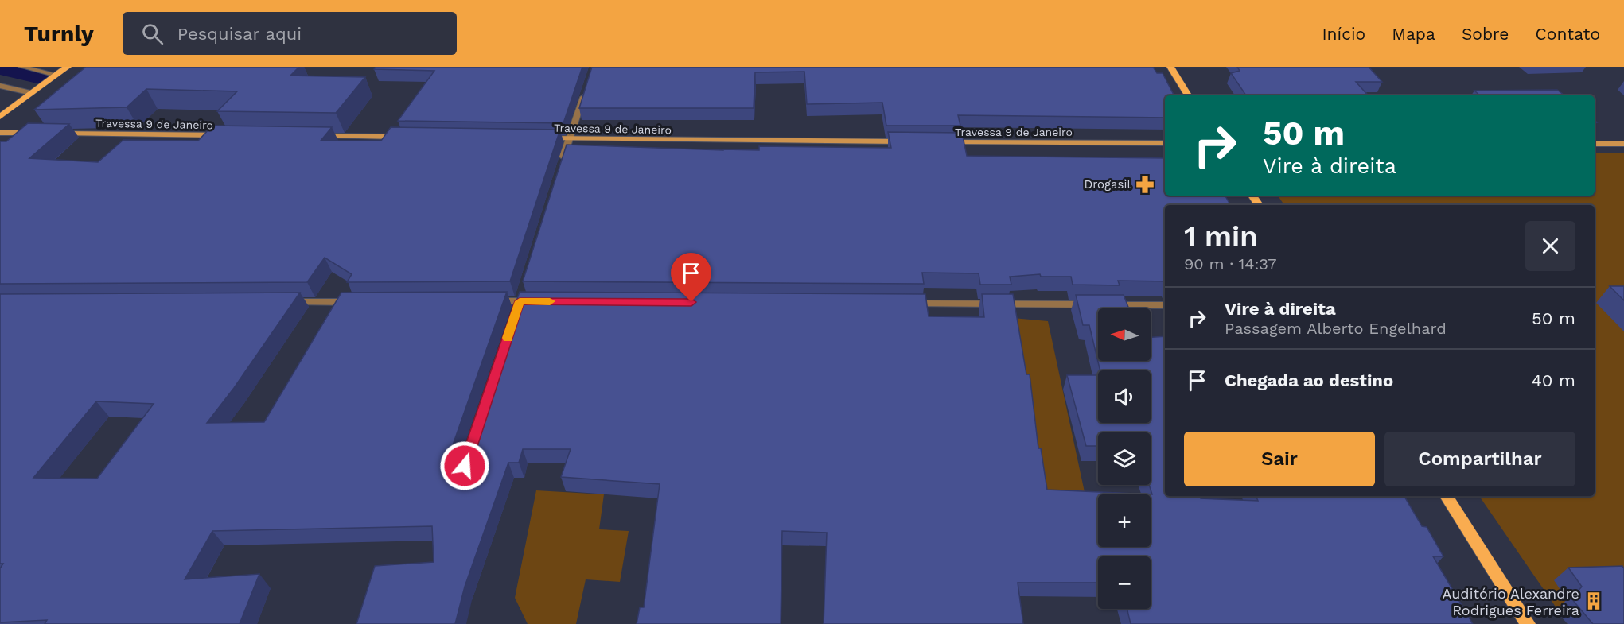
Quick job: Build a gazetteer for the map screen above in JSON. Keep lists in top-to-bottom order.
{
  "streets": {
    "main road": ["Travessa 9 de Janeiro"]
  },
  "places": {
    "pharmacy": ["Drogasil"],
    "building": ["Auditório Alexandre Rodrigues Ferreira"]
  },
  "north": "left",
  "page": {
    "header": "Turnly",
    "search": "Pesquisar aqui",
    "nav": [
      "Início",
      "Mapa",
      "Sobre",
      "Contato"
    ],
    "turn": ["50 m", "Vire à direita"],
    "heading": ["1 min", "90 m · 14:37"],
    "list": [
      {
        "name": "Vire à direita",
        "note": "Passagem Alberto Engelhard",
        "value": "50 m"
      },
      {
        "name": "Chegada ao destino",
        "value": "40 m"
      }
    ],
    "map_buttons": ["+", "−"],
    "buttons": ["Sair", "Compartilhar"]
  }
}
